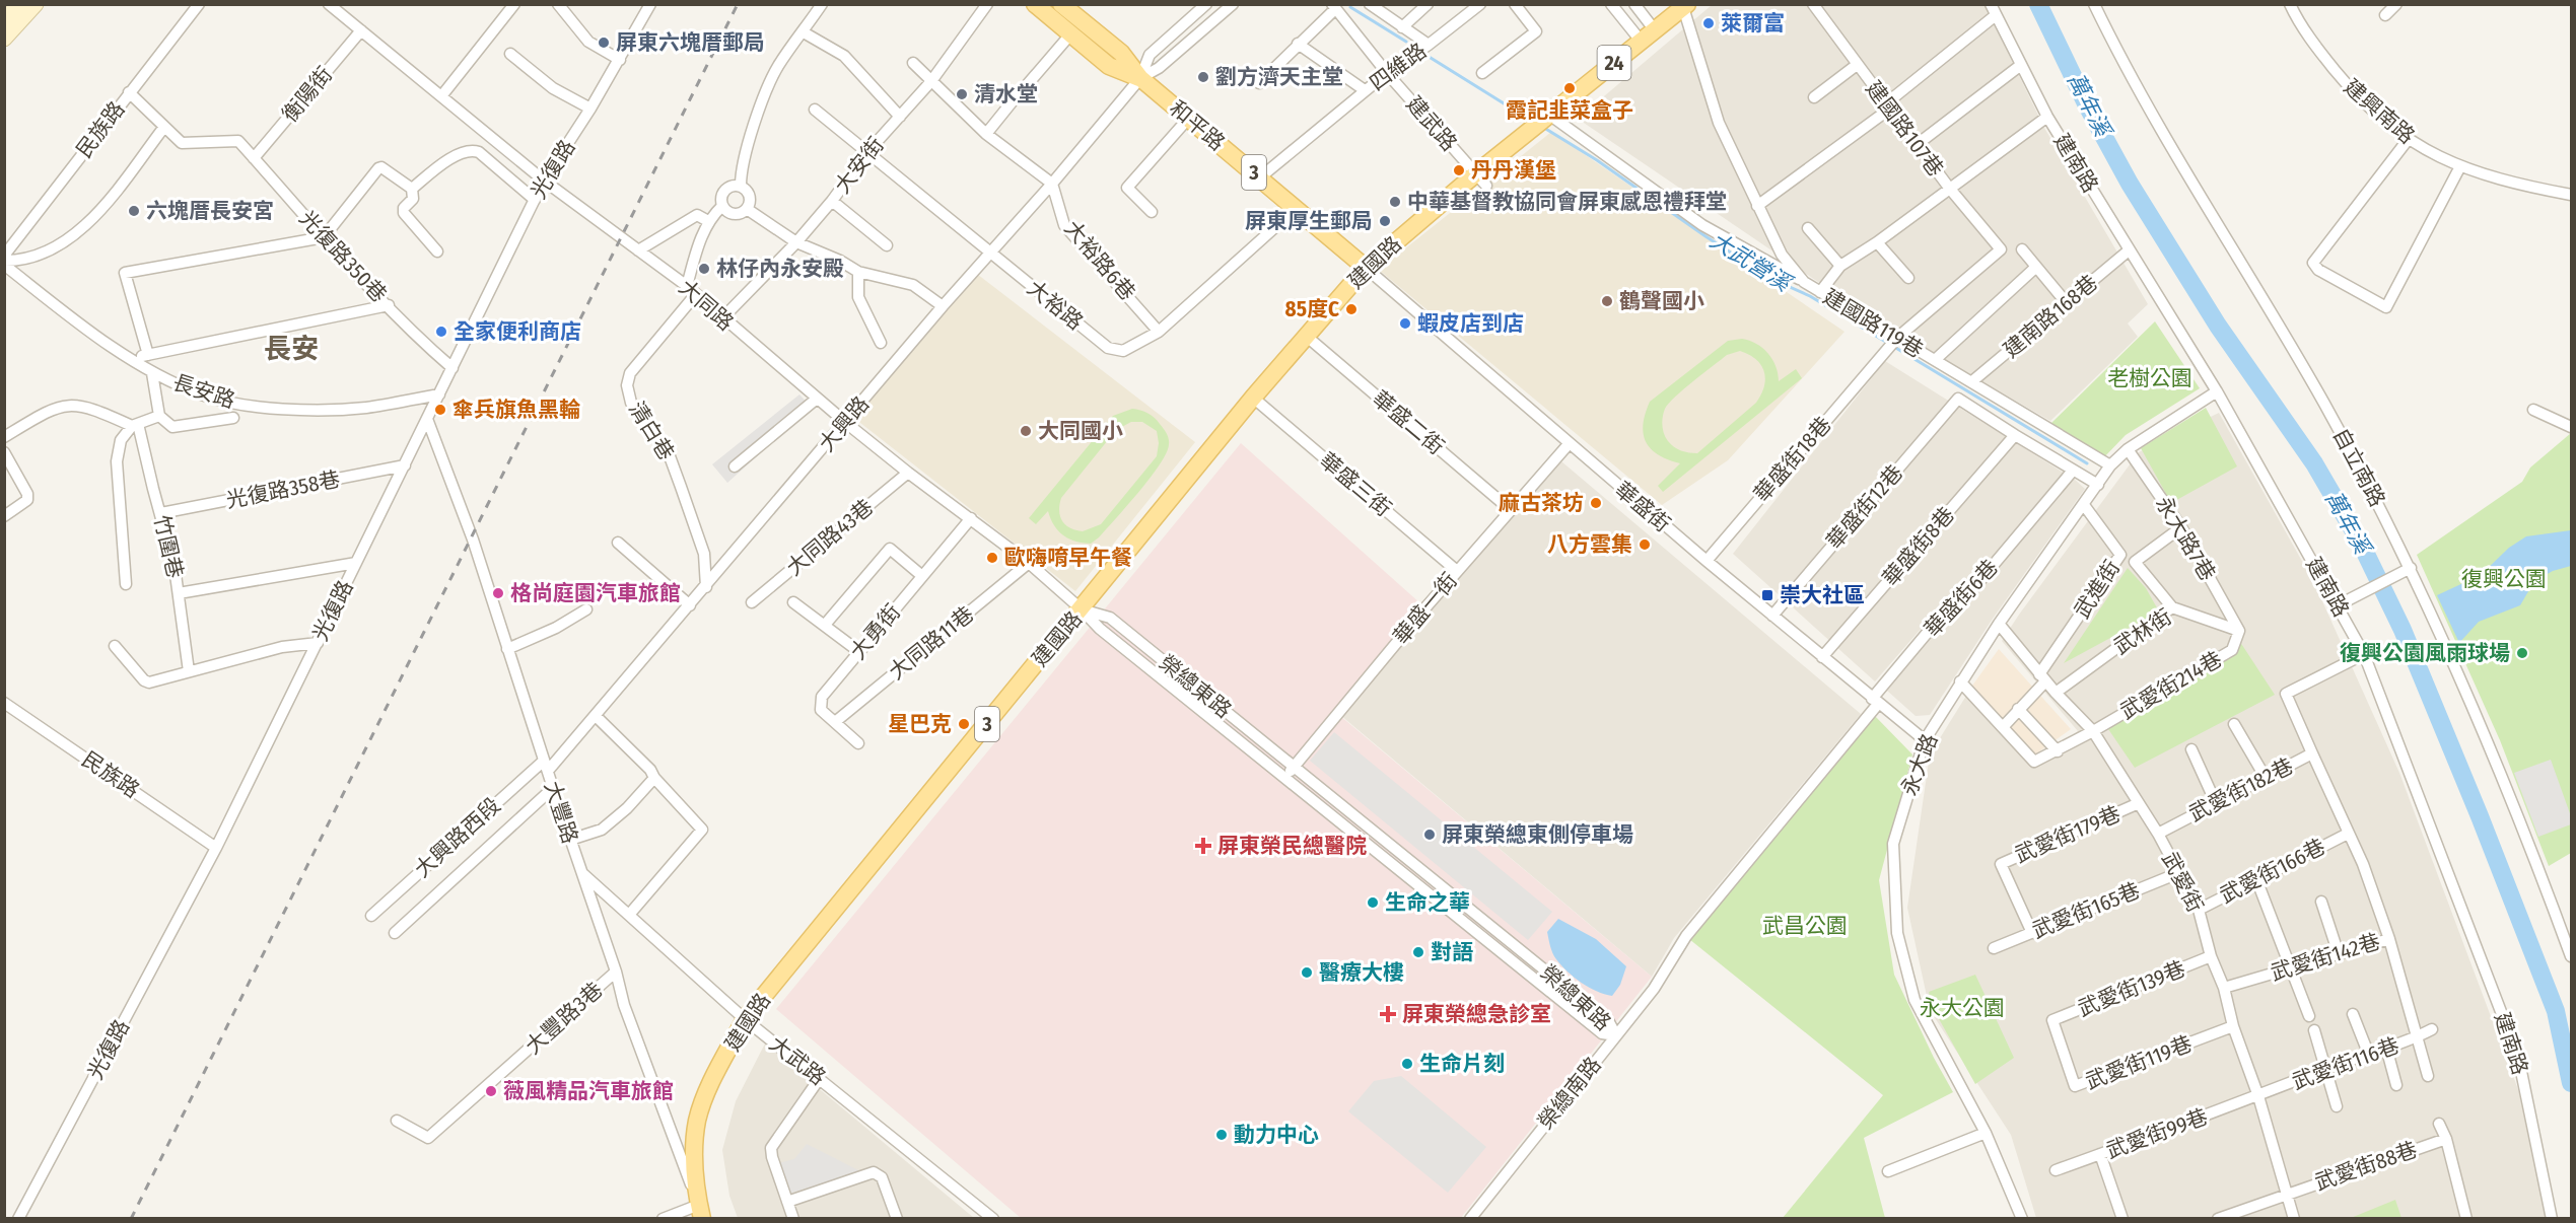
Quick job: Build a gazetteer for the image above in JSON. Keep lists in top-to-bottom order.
{
  "streets": {
    "main road": [
      "24",
      "和平路",
      "3",
      "建國路"
    ],
    "street": [
      "四維路",
      "衡陽街",
      "建興南路",
      "建武路",
      "建國路107巷",
      "民族路",
      "建南路",
      "大安街",
      "光復路",
      "光復路350巷",
      "大裕路6巷",
      "大同路",
      "大裕路",
      "建南路168巷",
      "建國路119巷",
      "長安路",
      "華盛二街",
      "大興路",
      "清白巷",
      "華盛街18巷",
      "自立南路",
      "華盛三街",
      "光復路358巷",
      "華盛街",
      "華盛街12巷",
      "大同路43巷",
      "永大路7巷",
      "竹圍巷",
      "華盛街8巷",
      "武進街",
      "華盛街6巷",
      "華盛一街",
      "大勇街",
      "武林街",
      "大同路11巷",
      "武愛街214巷",
      "榮總東路",
      "永大路",
      "武愛街182巷",
      "大豐路",
      "武愛街179巷",
      "大興路西段",
      "武愛街166巷",
      "武愛街",
      "武愛街165巷",
      "武愛街142巷",
      "武愛街139巷",
      "大豐路3巷",
      "大武路",
      "武愛街119巷",
      "武愛街116巷",
      "榮總南路",
      "武愛街99巷",
      "武愛街88巷"
    ]
  },
  "crossings": [
    ["四維路", "建武路"],
    ["四維路", "和平路"],
    ["衡陽街", "光復路350巷"],
    ["衡陽街", "大同路"],
    ["建武路", "建國路"],
    ["和平路", "建國路"],
    ["和平路", "大裕路"],
    ["和平路", "大興路"],
    ["和平路", "華盛街"],
    ["建國路107巷", "華盛街18巷"],
    ["民族路", "光復路"],
    ["建南路", "建南路168巷"],
    ["建南路", "永大路"],
    ["大安街", "大同路"],
    ["大安街", "大裕路"],
    ["光復路", "光復路350巷"],
    ["光復路", "大同路"],
    ["光復路", "長安路"],
    ["光復路", "光復路358巷"],
    ["光復路", "大豐路"],
    ["大裕路6巷", "大裕路"],
    ["大裕路6巷", "大興路"],
    ["建國路", "大同路"],
    ["建國路", "建國路119巷"],
    ["建國路", "華盛二街"],
    ["建國路", "華盛三街"],
    ["建國路", "華盛街"],
    ["建國路", "榮總東路"],
    ["建國路", "大豐路"],
    ["建國路", "大武路"],
    ["大同路", "大興路"],
    ["大同路", "清白巷"],
    ["大同路", "大同路43巷"],
    ["大同路", "大勇街"],
    ["大同路", "大同路11巷"],
    ["大同路", "榮總東路"],
    ["大裕路", "大興路"],
    ["建南路168巷", "建國路119巷"],
    ["建南路168巷", "華盛街12巷"],
    ["建國路119巷", "華盛街18巷"],
    ["建國路119巷", "華盛街12巷"],
    ["建國路119巷", "永大路"],
    ["華盛二街", "華盛一街"],
    ["大興路", "清白巷"],
    ["大興路", "大豐路"],
    ["大興路", "大興路西段"],
    ["華盛街18巷", "華盛街"],
    ["華盛三街", "華盛一街"],
    ["光復路358巷", "竹圍巷"],
    ["華盛街", "華盛街12巷"],
    ["華盛街", "華盛街8巷"],
    ["華盛街", "華盛街6巷"],
    ["華盛街", "華盛一街"],
    ["華盛街", "永大路"],
    ["永大路7巷", "武林街"],
    ["永大路7巷", "武愛街214巷"],
    ["永大路7巷", "永大路"],
    ["武進街", "武愛街214巷"],
    ["武進街", "永大路"],
    ["武進街", "武愛街"],
    ["華盛街6巷", "榮總南路"],
    ["華盛一街", "榮總東路"],
    ["大勇街", "大同路11巷"],
    ["武林街", "武愛街214巷"],
    ["武林街", "武愛街"],
    ["武愛街214巷", "武愛街"],
    ["榮總東路", "榮總南路"],
    ["永大路", "武愛街"],
    ["武愛街182巷", "武愛街166巷"],
    ["武愛街182巷", "武愛街"],
    ["武愛街182巷", "武愛街142巷"],
    ["大豐路", "大興路西段"],
    ["大豐路", "大豐路3巷"],
    ["大豐路", "大武路"],
    ["武愛街179巷", "武愛街"],
    ["武愛街179巷", "武愛街165巷"],
    ["武愛街166巷", "武愛街"],
    ["武愛街166巷", "武愛街142巷"],
    ["武愛街", "武愛街165巷"],
    ["武愛街", "武愛街142巷"],
    ["武愛街", "武愛街139巷"],
    ["武愛街", "武愛街119巷"],
    ["武愛街", "武愛街116巷"],
    ["武愛街", "武愛街99巷"],
    ["武愛街", "武愛街88巷"],
    ["武愛街139巷", "武愛街119巷"],
    ["武愛街116巷", "武愛街99巷"]
  ],
  "districts": ["長安"],
  "water": ["萬年溪", "大武營溪"],
  "parks": [
    "老樹公園",
    "復興公園",
    "武昌公園",
    "永大公園"
  ],
  "places": {
    "other": [
      "萊爾富",
      "屏東六塊厝郵局",
      "劉方濟天主堂",
      "霞記韭菜盒子",
      "清水堂",
      "丹丹漢堡",
      "中華基督教協同會屏東感恩禮拜堂",
      "六塊厝長安宮",
      "屏東厚生郵局",
      "林仔內永安殿",
      "鶴聲國小",
      "85度C",
      "蝦皮店到店",
      "全家便利商店",
      "傘兵旗魚黑輪",
      "大同國小",
      "麻古茶坊",
      "八方雲集",
      "歐嗨唷早午餐",
      "格尚庭園汽車旅館",
      "復興公園風雨球場",
      "星巴克",
      "屏東榮總東側停車場",
      "生命之華",
      "對語",
      "醫療大樓",
      "生命片刻",
      "薇風精品汽車旅館",
      "動力中心"
    ],
    "transit": ["崇大社區"],
    "health": ["屏東榮民總醫院", "屏東榮總急診室"]
  }
}
